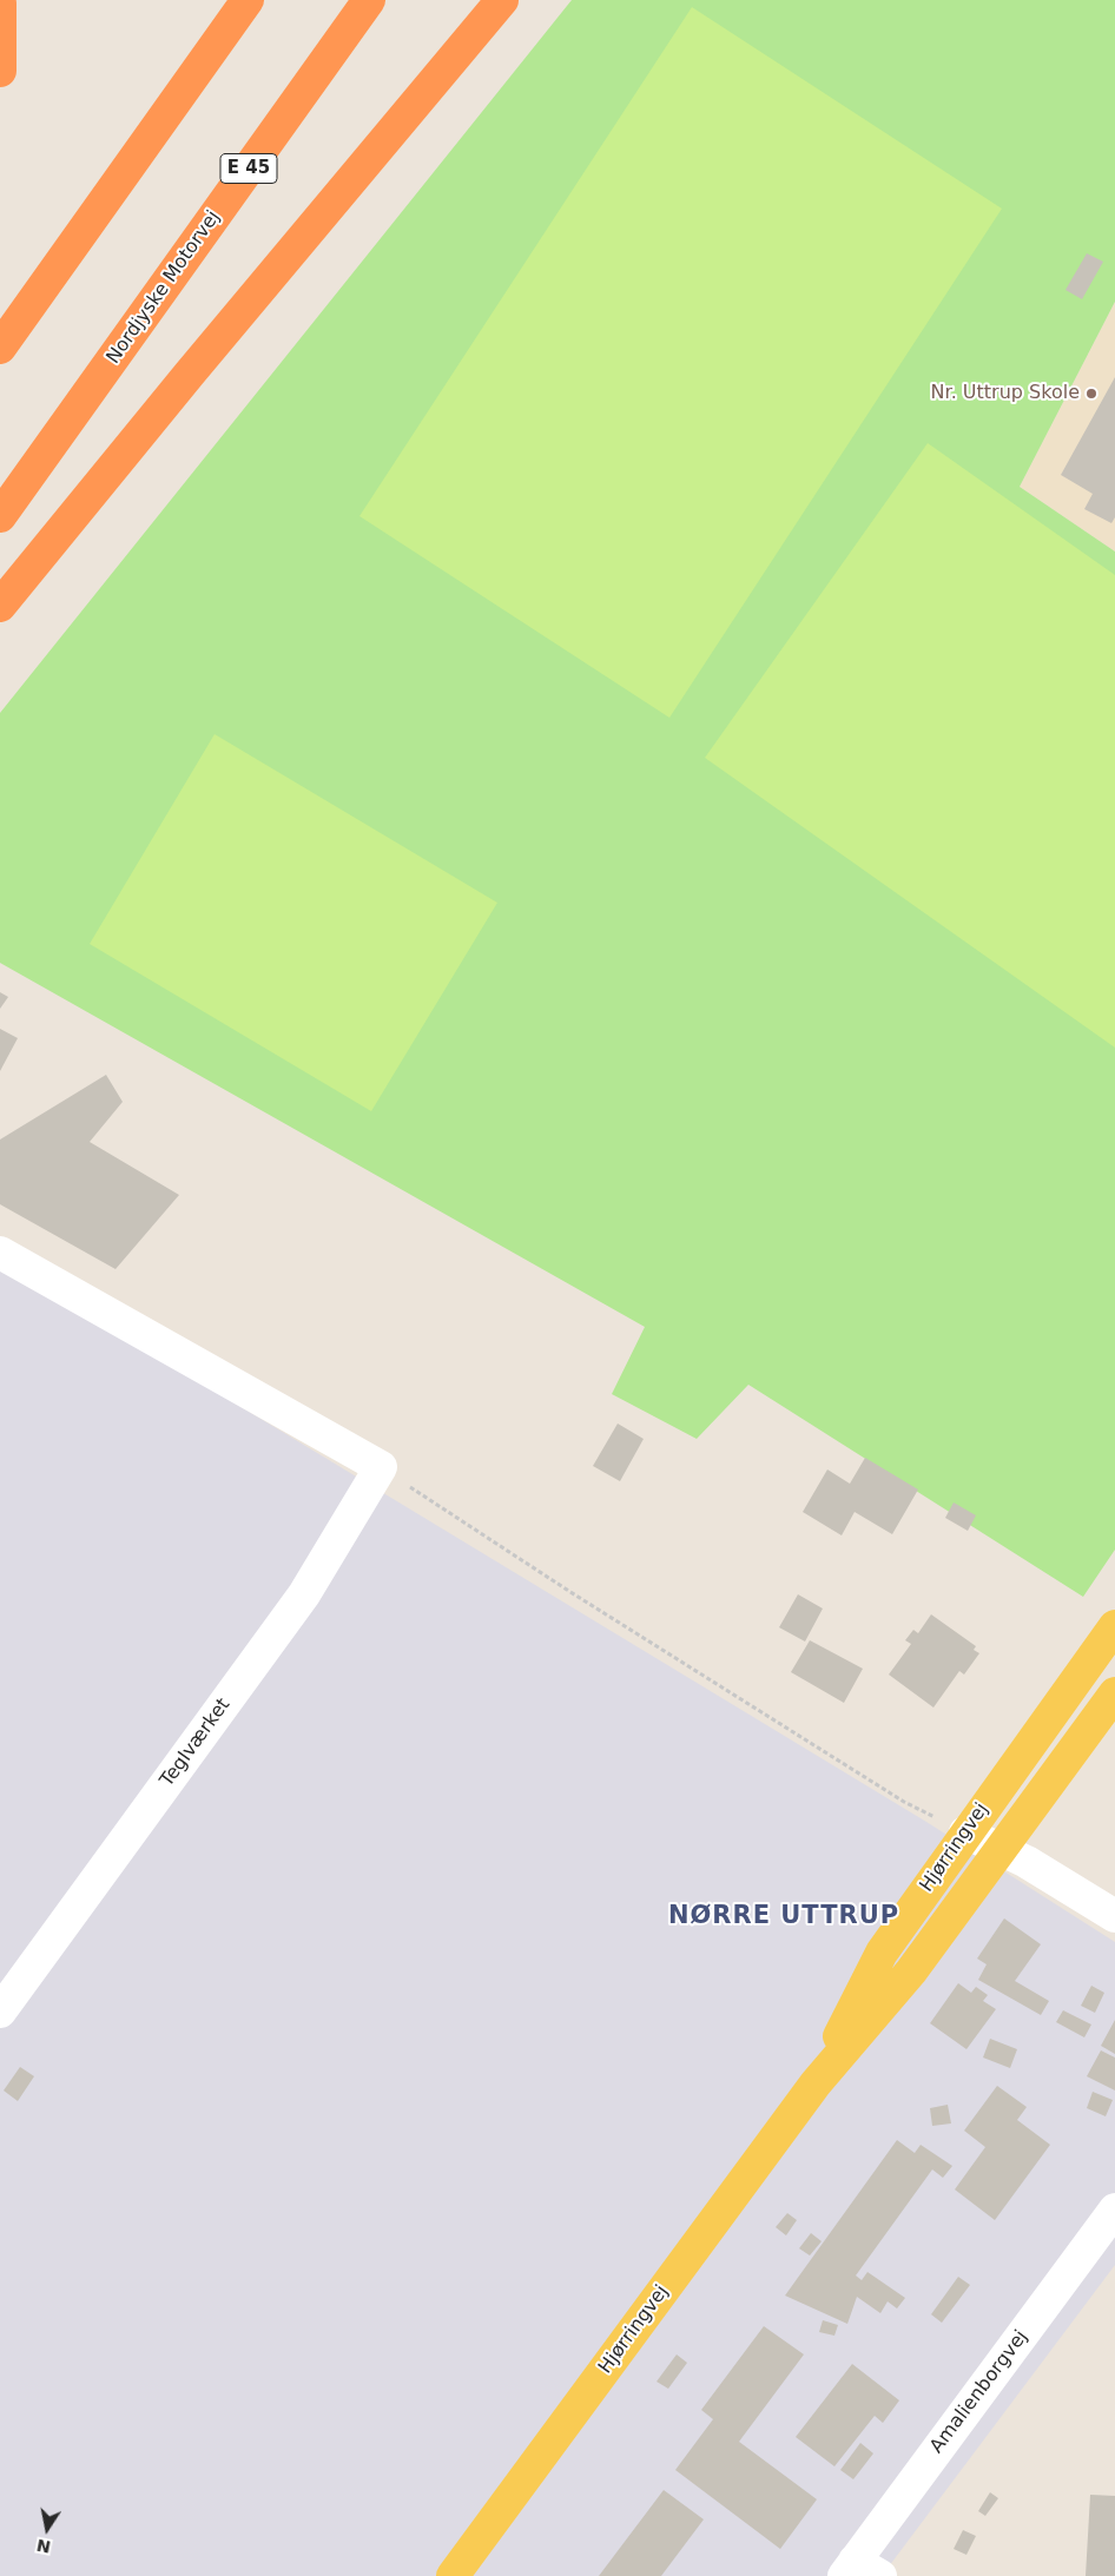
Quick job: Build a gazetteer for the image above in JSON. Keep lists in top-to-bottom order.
{
  "streets": {
    "highway": ["E 45", "Nordjyske Motorvej"],
    "main road": ["Hjørringvej"],
    "street": ["Teglværket", "Amalienborgvej"]
  },
  "districts": ["NØRRE UTTRUP"],
  "places": ["Nr. Uttrup Skole"],
  "north": "bottom"
}
